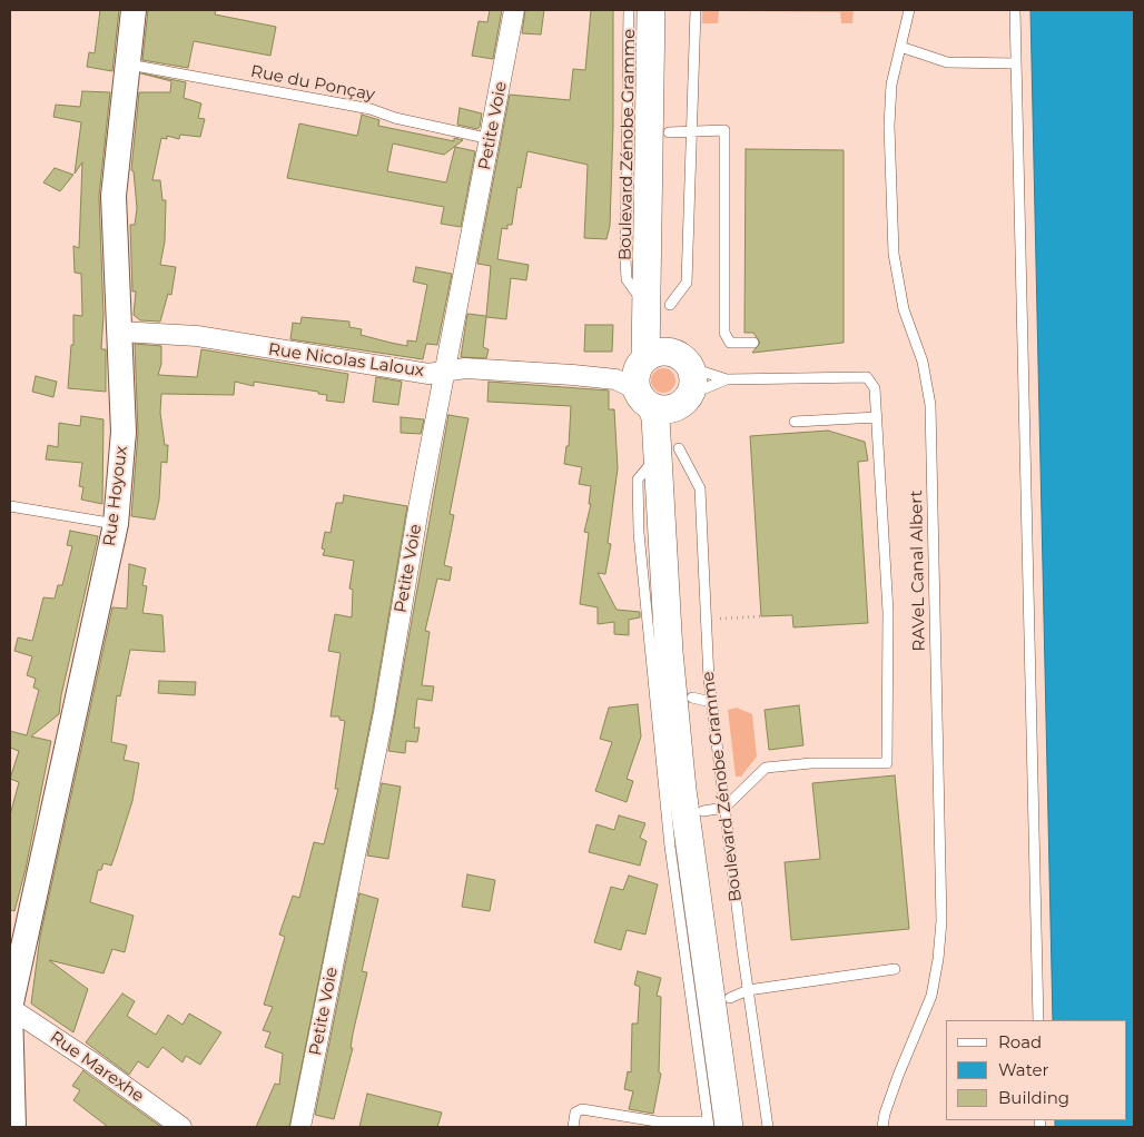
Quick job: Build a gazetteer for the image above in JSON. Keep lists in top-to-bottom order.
{
  "streets": {
    "main road": ["Boulevard Zénobe Gramme"],
    "street": [
      "Petite Voie",
      "Rue Nicolas Laloux",
      "Rue Hoyoux",
      "Rue Marexhe"
    ],
    "lane": ["Rue du Ponçay", "RAVeL Canal Albert"]
  },
  "crossings": [
    ["Rue du Ponçay", "Petite Voie"],
    ["Rue du Ponçay", "Rue Hoyoux"],
    ["Petite Voie", "Rue Nicolas Laloux"],
    ["Boulevard Zénobe Gramme", "Rue Nicolas Laloux"],
    ["Rue Nicolas Laloux", "Rue Hoyoux"],
    ["Rue Hoyoux", "Rue Marexhe"]
  ],
  "legend": ["Road", "Water", "Building"]
}
